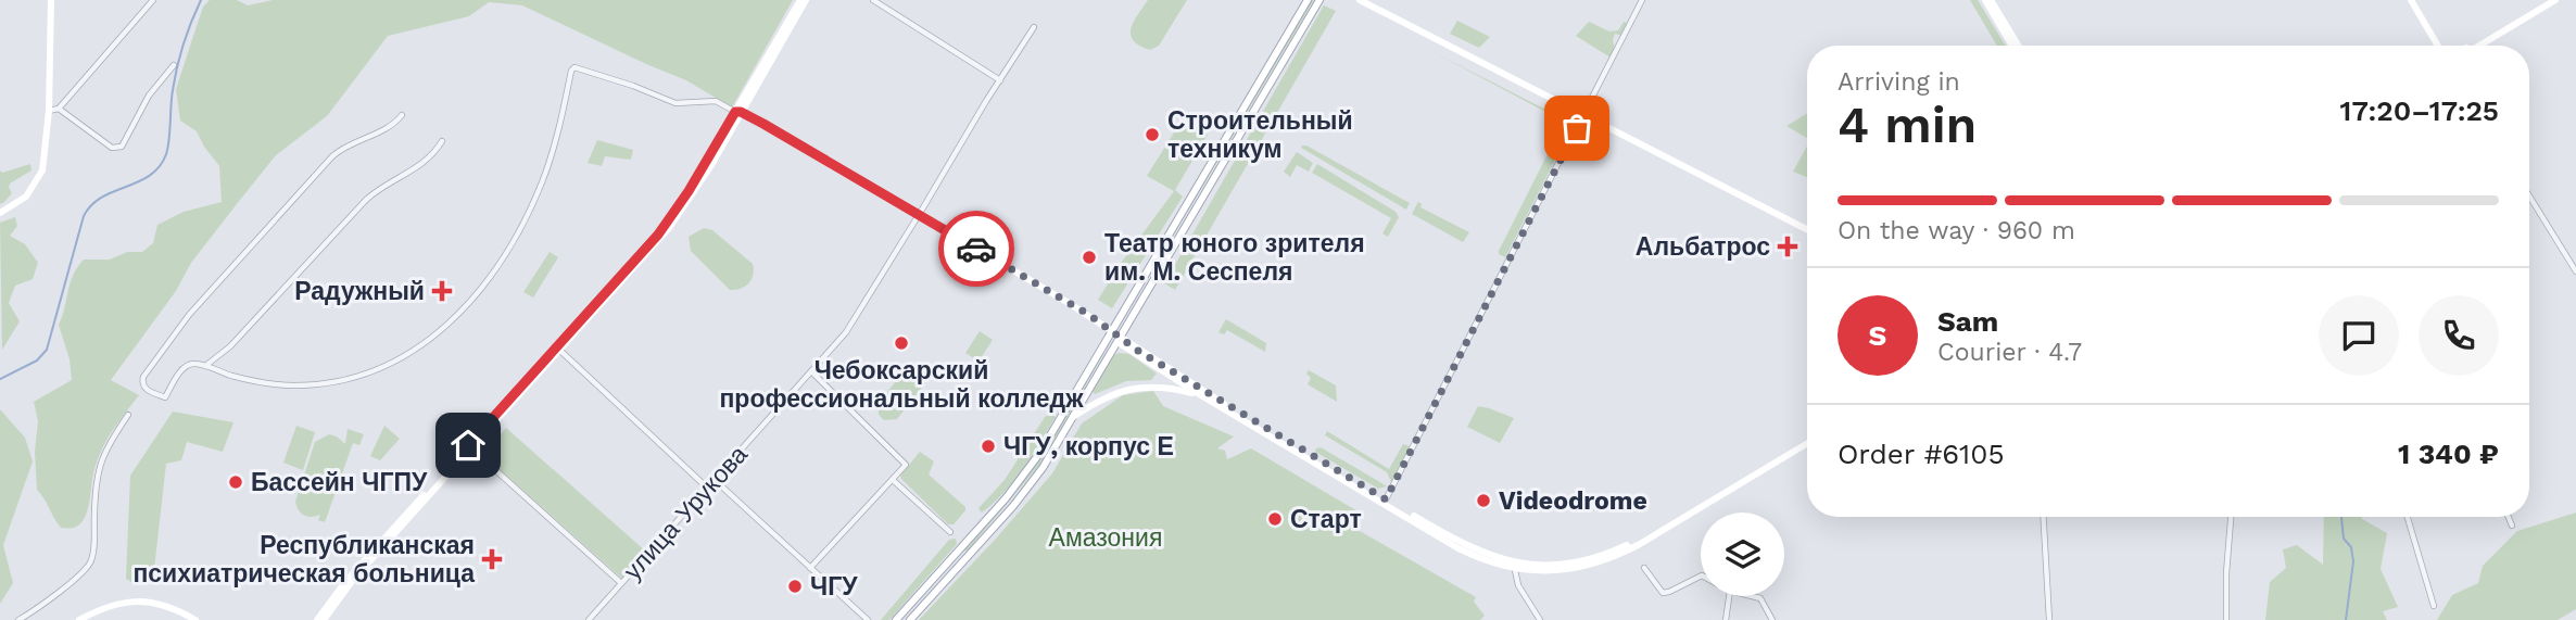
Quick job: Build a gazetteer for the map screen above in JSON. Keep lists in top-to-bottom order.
{
  "streets": {
    "street": ["улица Урукова"]
  },
  "parks": ["Амазония"],
  "places": {
    "other": [
      "Строительный техникум",
      "Театр юного зрителя им. М. Сеспеля",
      "Чебоксарский профессиональный колледж",
      "ЧГУ, корпус Е",
      "Бассейн ЧГПУ",
      "Videodrome",
      "Старт",
      "ЧГУ"
    ],
    "health": ["Альбатрос", "Радужный", "Республиканская психиатрическая больница"]
  },
  "page": {
    "heading": ["4 min", "Arriving in", "17:20–17:25"],
    "panel": [
      "Sam",
      "Courier · 4.7",
      "Order #6105",
      "1 340 ₽"
    ],
    "bar": "On the way · 960 m",
    "round": "S"
  }
}
